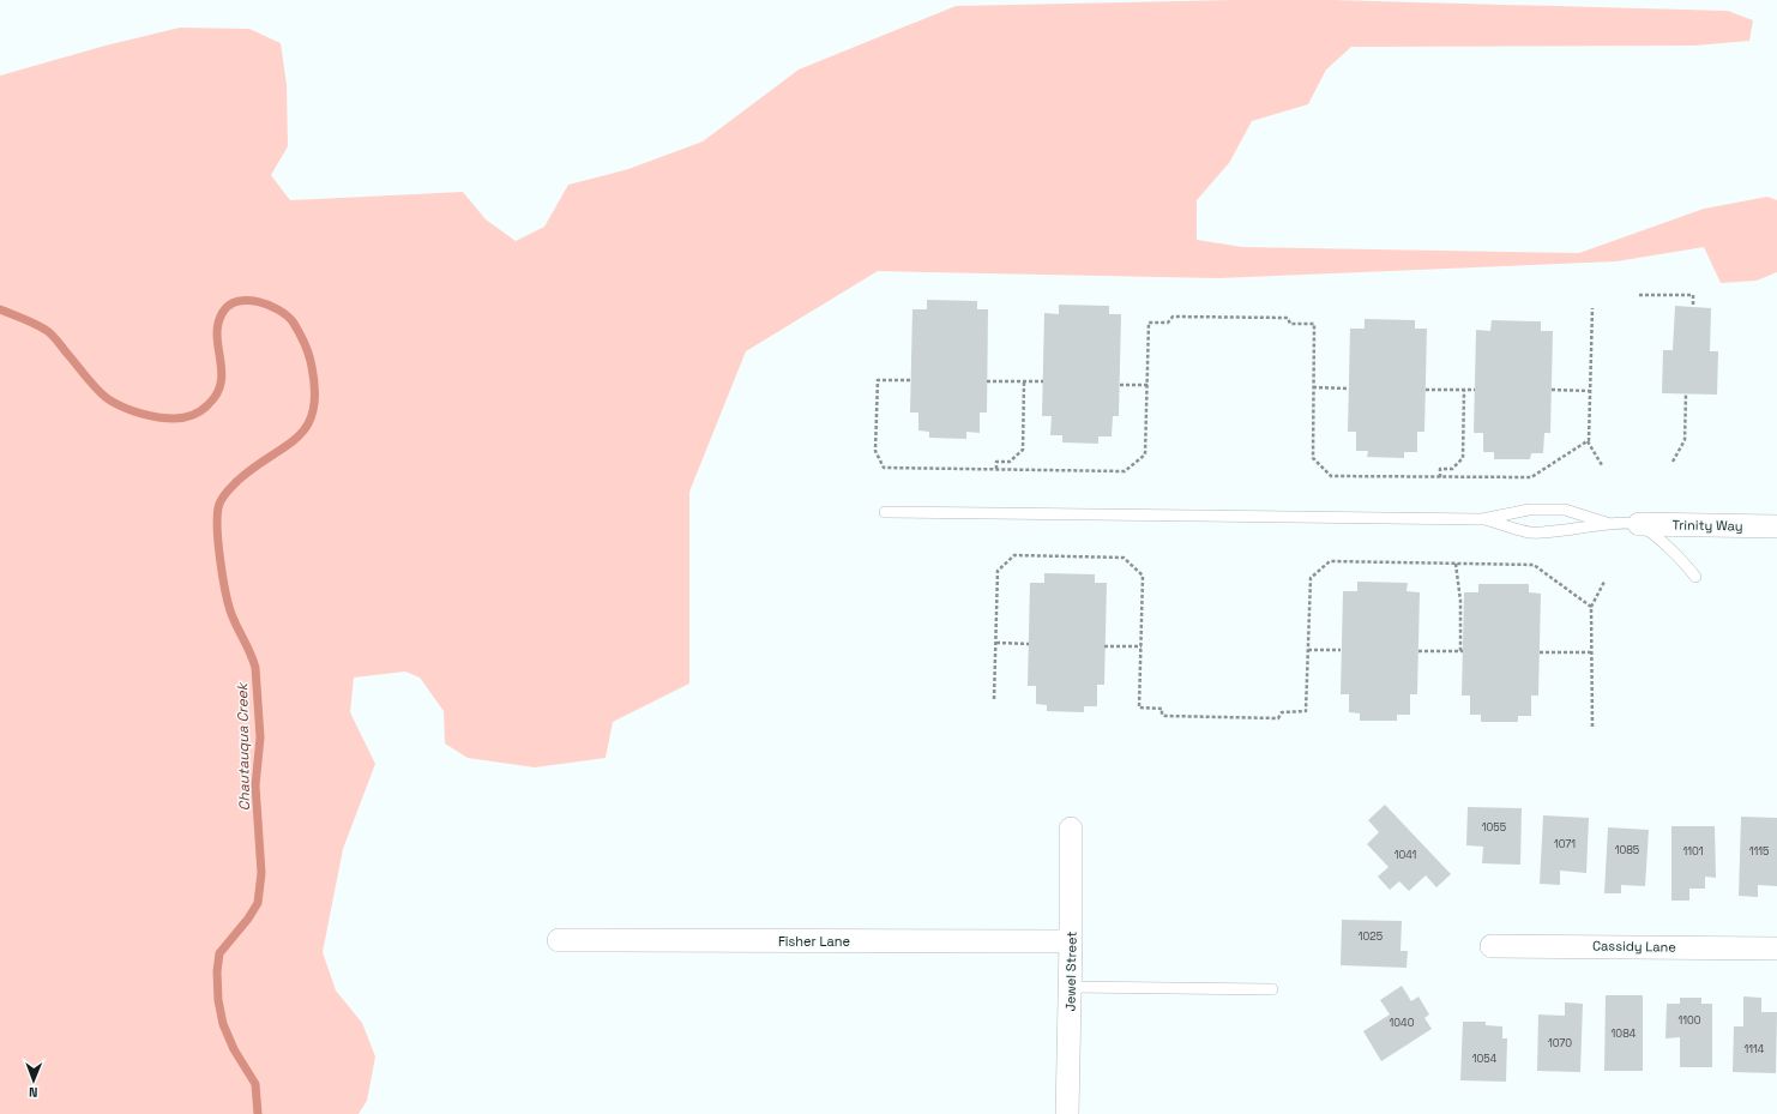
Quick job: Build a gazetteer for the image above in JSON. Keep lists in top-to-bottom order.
{
  "streets": {
    "street": [
      "Trinity Way",
      "Fisher Lane",
      "Cassidy Lane",
      "Jewel Street"
    ]
  },
  "crossings": [
    ["Fisher Lane", "Jewel Street"]
  ],
  "water": ["Chautauqua Creek"],
  "house_numbers": [
    "1055",
    "1071",
    "1085",
    "1101",
    "1115",
    "1041",
    "1025",
    "1100",
    "1040",
    "1084",
    "1070",
    "1114",
    "1054"
  ],
  "north": "bottom"
}
